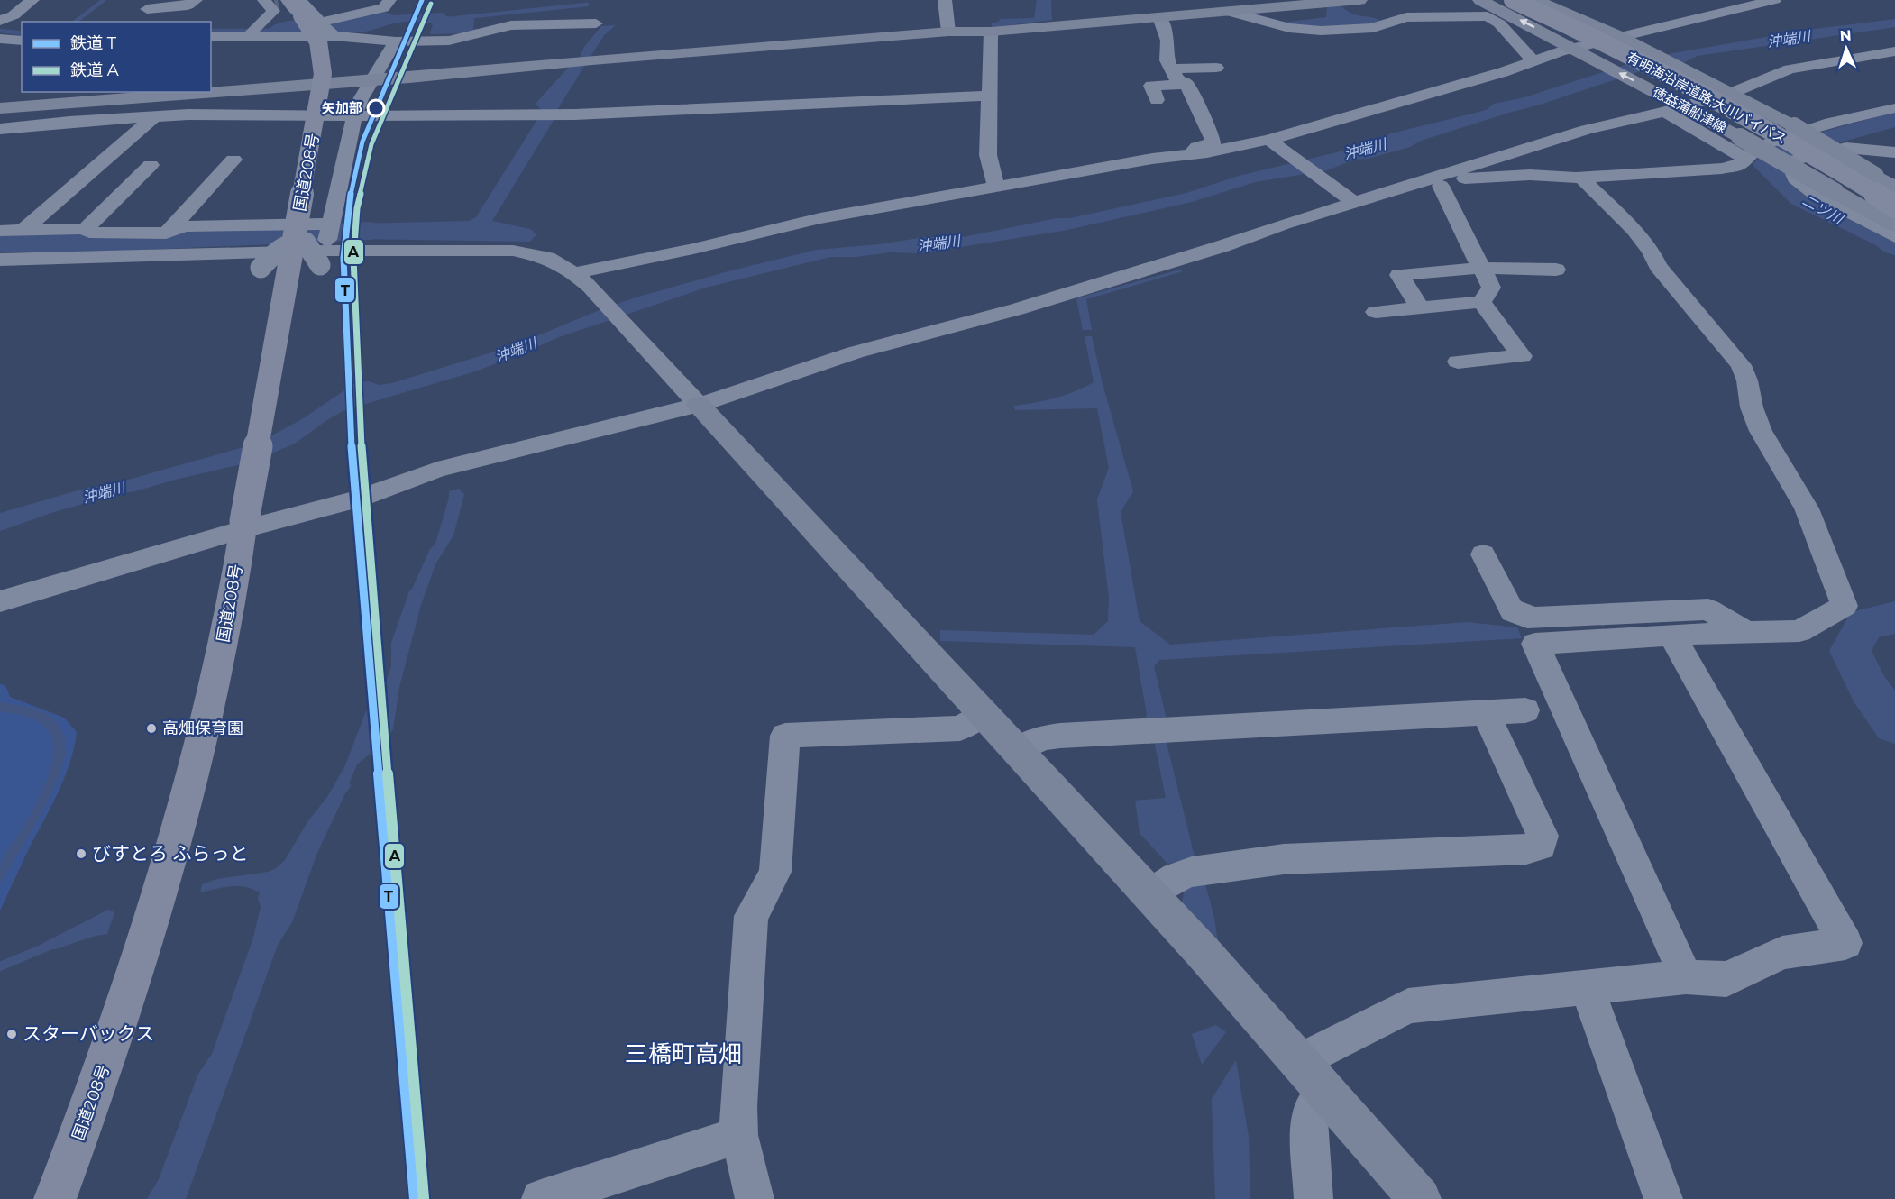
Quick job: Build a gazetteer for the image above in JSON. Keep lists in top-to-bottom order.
{
  "streets": {
    "highway": ["有明海沿岸道路;大川バイパス", "国道208号"],
    "street": ["徳益蒲船津線"]
  },
  "districts": ["三橋町高畑"],
  "water": ["沖端川", "二ツ川"],
  "places": [
    "矢加部",
    "高畑保育園",
    "びすとろ ふらっと",
    "スターバックス"
  ],
  "lines": ["rail line T", "rail line A"],
  "legend": ["鉄道 T", "鉄道 A"],
  "north": "top"
}
